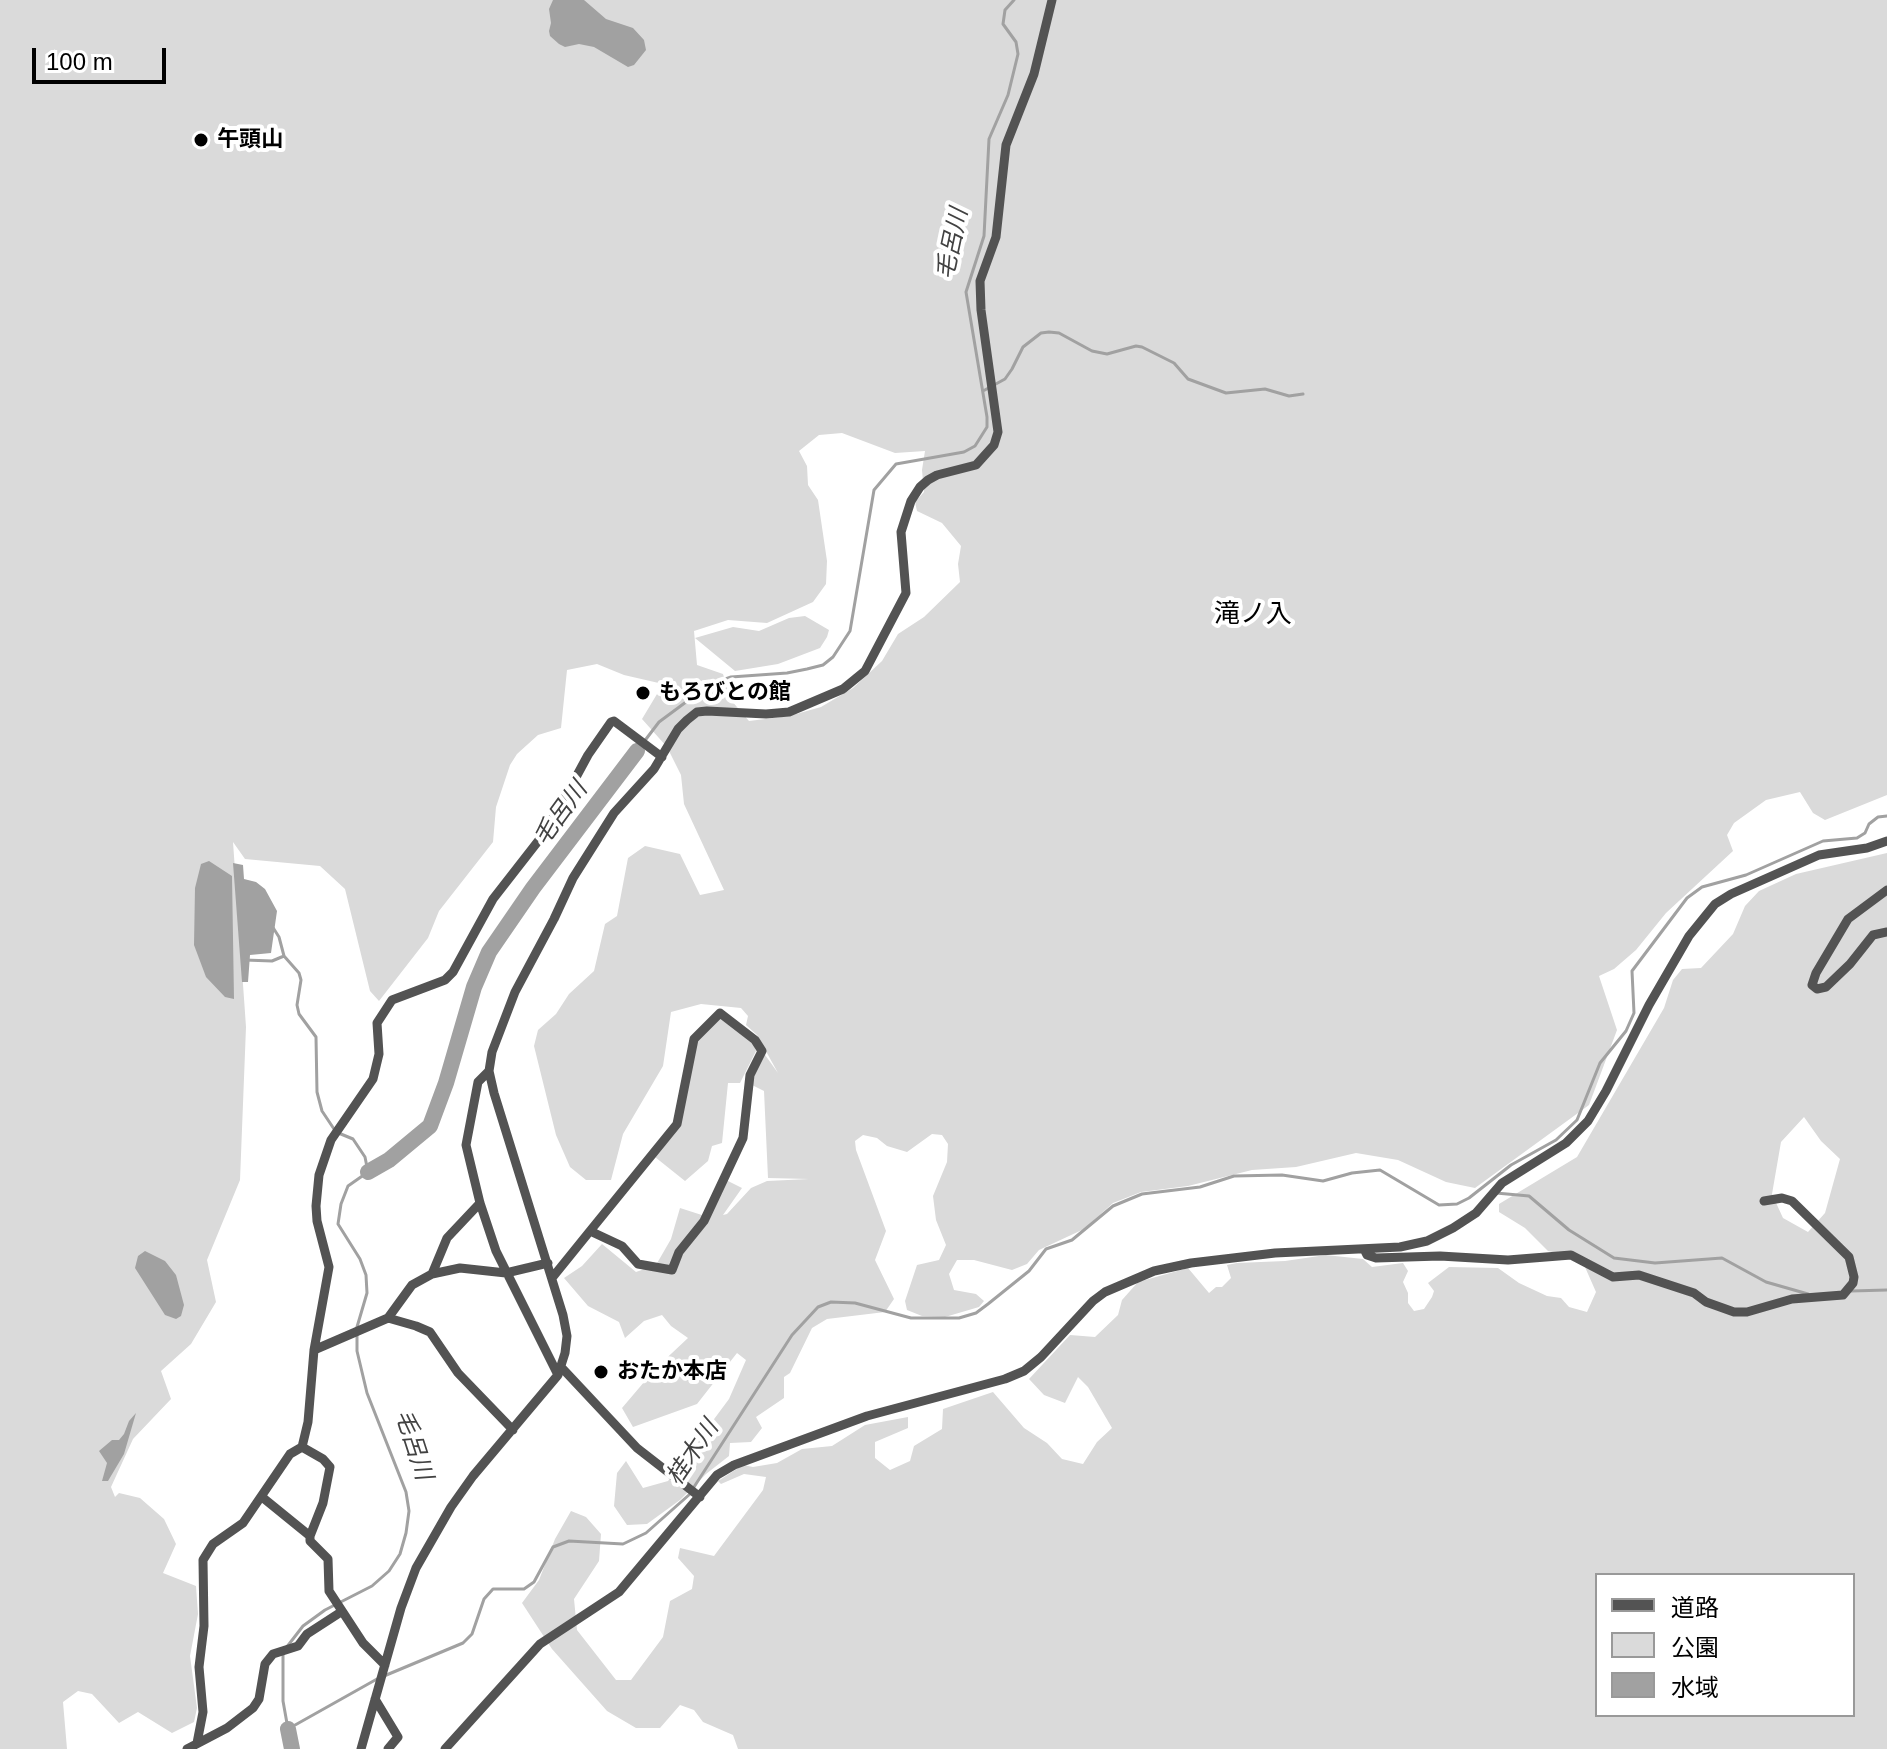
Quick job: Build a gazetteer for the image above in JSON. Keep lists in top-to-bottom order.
{
  "districts": ["滝ノ入"],
  "water": ["毛呂川", "桂木川"],
  "places": ["午頭山", "もろびとの館", "おたか本店"],
  "legend": ["道路", "公園", "水域"],
  "scale_bar": "100 m"
}
